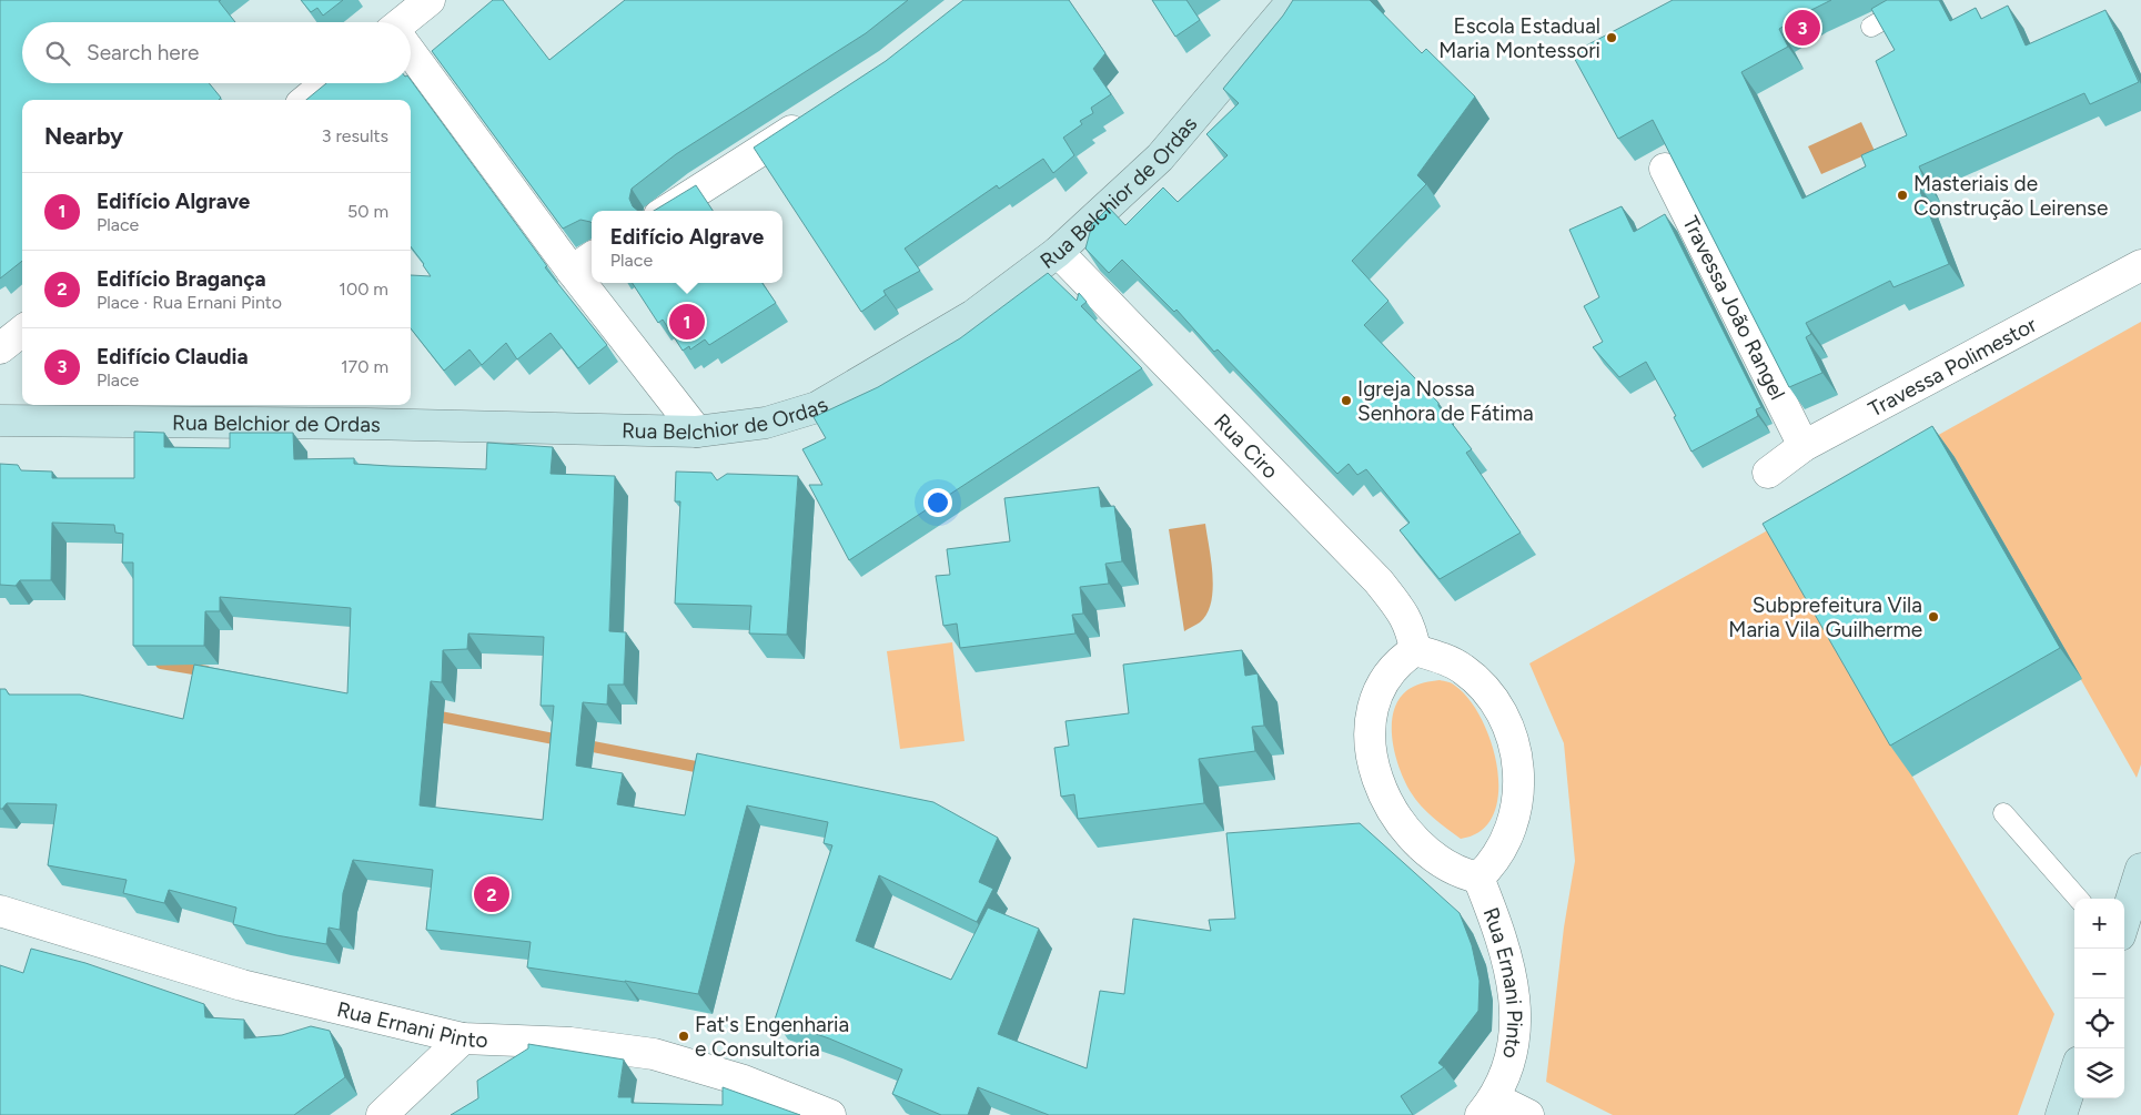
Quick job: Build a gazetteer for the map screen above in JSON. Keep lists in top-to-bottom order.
{
  "streets": {
    "street": [
      "Rua Belchior de Ordas",
      "Travessa João Rangel",
      "Travessa Polimestor",
      "Rua Ciro",
      "Rua Ernani Pinto"
    ]
  },
  "crossings": [
    ["Rua Belchior de Ordas", "Rua Ciro"],
    ["Travessa João Rangel", "Travessa Polimestor"],
    ["Rua Ciro", "Rua Ernani Pinto"]
  ],
  "places": [
    "Escola Estadual Maria Montessori",
    "Masteriais de Construção Leirense",
    "Igreja Nossa Senhora de Fátima",
    "Subprefeitura Vila Maria Vila Guilherme",
    "Fat's Engenharia e Consultoria"
  ],
  "page": {
    "pins": ["3", "1", "2"],
    "search": "Search here",
    "heading": ["Nearby", "3 results"],
    "list": [
      {
        "mark": "1",
        "name": "Edifício Algrave",
        "note": "Place",
        "value": "50 m"
      },
      {
        "mark": "2",
        "name": "Edifício Bragança",
        "note": "Place · Rua Ernani Pinto",
        "value": "100 m"
      },
      {
        "mark": "3",
        "name": "Edifício Claudia",
        "note": "Place",
        "value": "170 m"
      }
    ],
    "popup": ["Edifício Algrave", "Place"],
    "map_buttons": ["+", "−"]
  }
}
